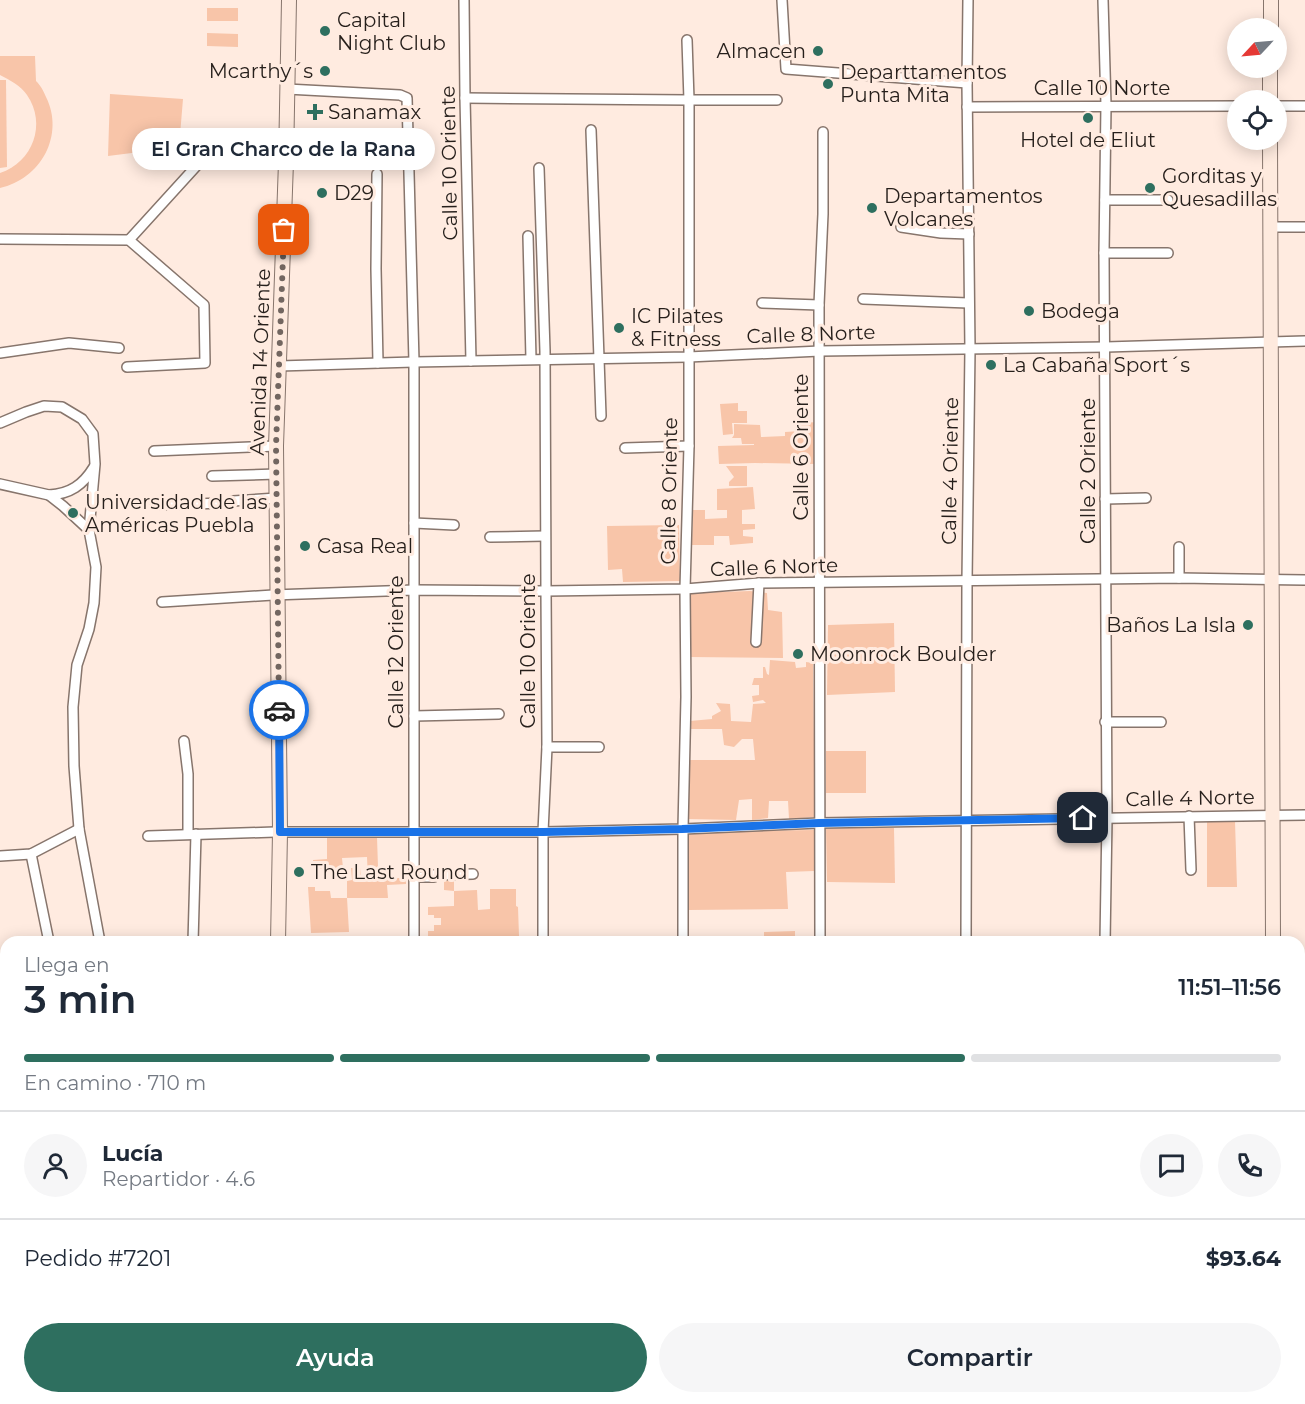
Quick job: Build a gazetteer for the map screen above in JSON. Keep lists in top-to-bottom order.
{
  "streets": {
    "main road": ["Avenida 14 Oriente"],
    "street": [
      "Calle 10 Norte",
      "Calle 10 Oriente",
      "Calle 8 Norte",
      "Calle 6 Oriente",
      "Calle 4 Oriente",
      "Calle 2 Oriente",
      "Calle 8 Oriente",
      "Calle 6 Norte",
      "Calle 12 Oriente",
      "Calle 4 Norte"
    ]
  },
  "crossings": [
    ["Calle 10 Norte", "Calle 4 Oriente"],
    ["Calle 10 Norte", "Calle 2 Oriente"],
    ["Calle 10 Oriente", "Calle 8 Norte"],
    ["Calle 10 Oriente", "Calle 6 Norte"],
    ["Calle 10 Oriente", "Calle 4 Norte"],
    ["Calle 8 Norte", "Avenida 14 Oriente"],
    ["Calle 8 Norte", "Calle 6 Oriente"],
    ["Calle 8 Norte", "Calle 4 Oriente"],
    ["Calle 8 Norte", "Calle 2 Oriente"],
    ["Calle 8 Norte", "Calle 8 Oriente"],
    ["Calle 8 Norte", "Calle 12 Oriente"],
    ["Avenida 14 Oriente", "Calle 6 Norte"],
    ["Avenida 14 Oriente", "Calle 12 Oriente"],
    ["Avenida 14 Oriente", "Calle 4 Norte"],
    ["Calle 6 Oriente", "Calle 6 Norte"],
    ["Calle 6 Oriente", "Calle 4 Norte"],
    ["Calle 4 Oriente", "Calle 6 Norte"],
    ["Calle 4 Oriente", "Calle 4 Norte"],
    ["Calle 2 Oriente", "Calle 6 Norte"],
    ["Calle 2 Oriente", "Calle 4 Norte"],
    ["Calle 8 Oriente", "Calle 6 Norte"],
    ["Calle 8 Oriente", "Calle 4 Norte"],
    ["Calle 6 Norte", "Calle 12 Oriente"],
    ["Calle 12 Oriente", "Calle 4 Norte"]
  ],
  "places": {
    "other": [
      "Capital Night Club",
      "Almacen",
      "Mcarthy´s",
      "Departtamentos Punta Mita",
      "Hotel de Eliut",
      "Gorditas y Quesadillas",
      "D29",
      "Departamentos Volcanes",
      "El Gran Charco de la Rana",
      "Bodega",
      "IC Pilates & Fitness",
      "La Cabaña Sport´s",
      "Universidad de las Américas Puebla",
      "Casa Real",
      "Baños La Isla",
      "Moonrock Boulder",
      "The Last Round"
    ],
    "health": ["Sanamax"]
  },
  "north": "bottom left",
  "page": {
    "bubble": "El Gran Charco de la Rana",
    "heading": ["3 min", "Llega en", "11:51–11:56"],
    "panel": [
      "Lucía",
      "Repartidor · 4.6",
      "Pedido #7201",
      "$93.64"
    ],
    "bar": "En camino · 710 m",
    "buttons": ["Ayuda", "Compartir"]
  }
}
